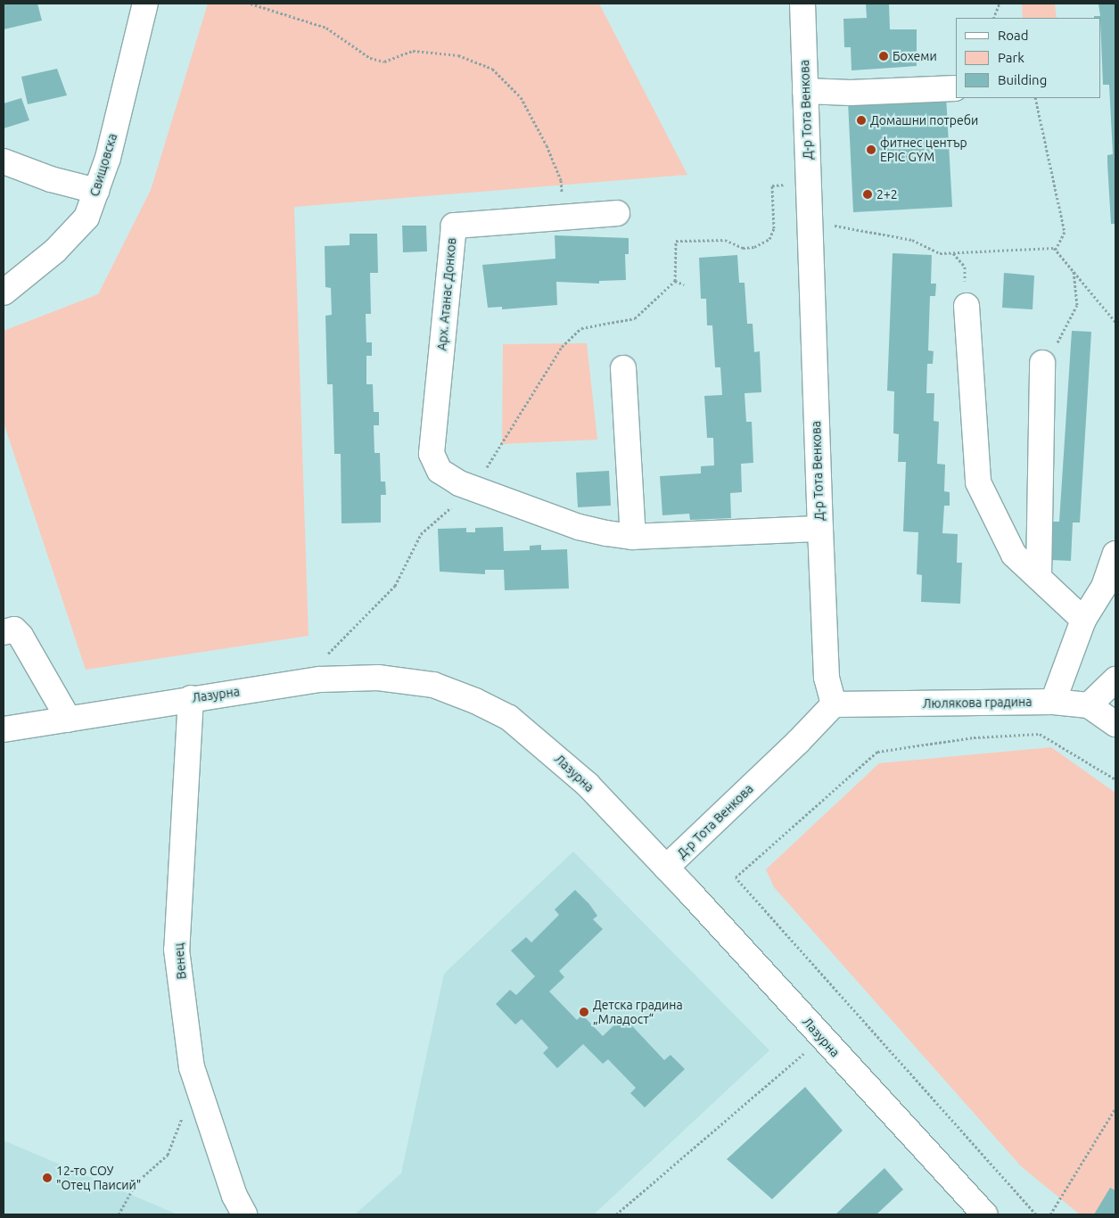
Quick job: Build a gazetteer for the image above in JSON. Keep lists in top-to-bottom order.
{
  "streets": {
    "street": [
      "Д-р Тота Венкова",
      "Свищовска",
      "Арх. Атанас Донков",
      "Лазурна",
      "Люлякова градина",
      "Венец"
    ]
  },
  "crossings": [
    ["Д-р Тота Венкова", "Лазурна"],
    ["Д-р Тота Венкова", "Люлякова градина"],
    ["Лазурна", "Венец"]
  ],
  "places": [
    "Бохеми",
    "Домашни потреби",
    "фитнес център EPIC GYM",
    "2+2",
    "Детска градина „Младост“",
    "12-то СОУ \"Отец Паисий\""
  ],
  "legend": ["Road", "Park", "Building"]
}
